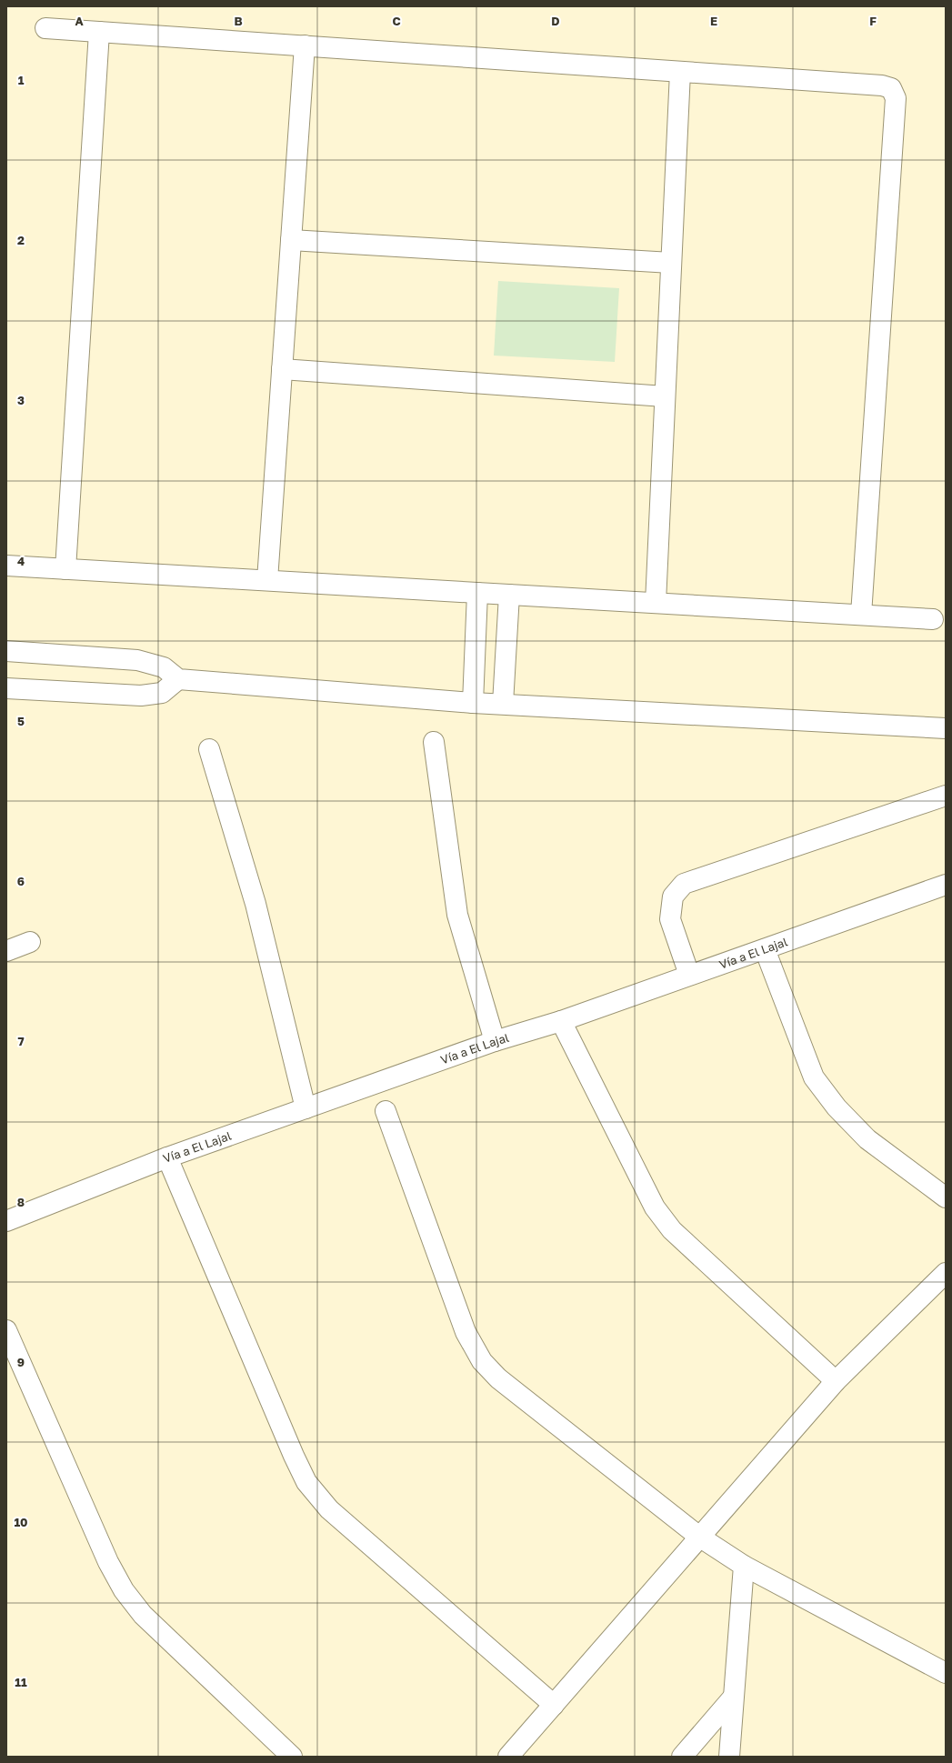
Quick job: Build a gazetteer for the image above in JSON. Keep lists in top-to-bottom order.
{
  "streets": {
    "street": ["Vía a El Lajal"]
  },
  "grid": {
    "columns": [
      "A",
      "B",
      "C",
      "D",
      "E",
      "F"
    ],
    "rows": [
      "1",
      "2",
      "3",
      "4",
      "5",
      "6",
      "7",
      "8",
      "9",
      "10",
      "11"
    ]
  }
}
